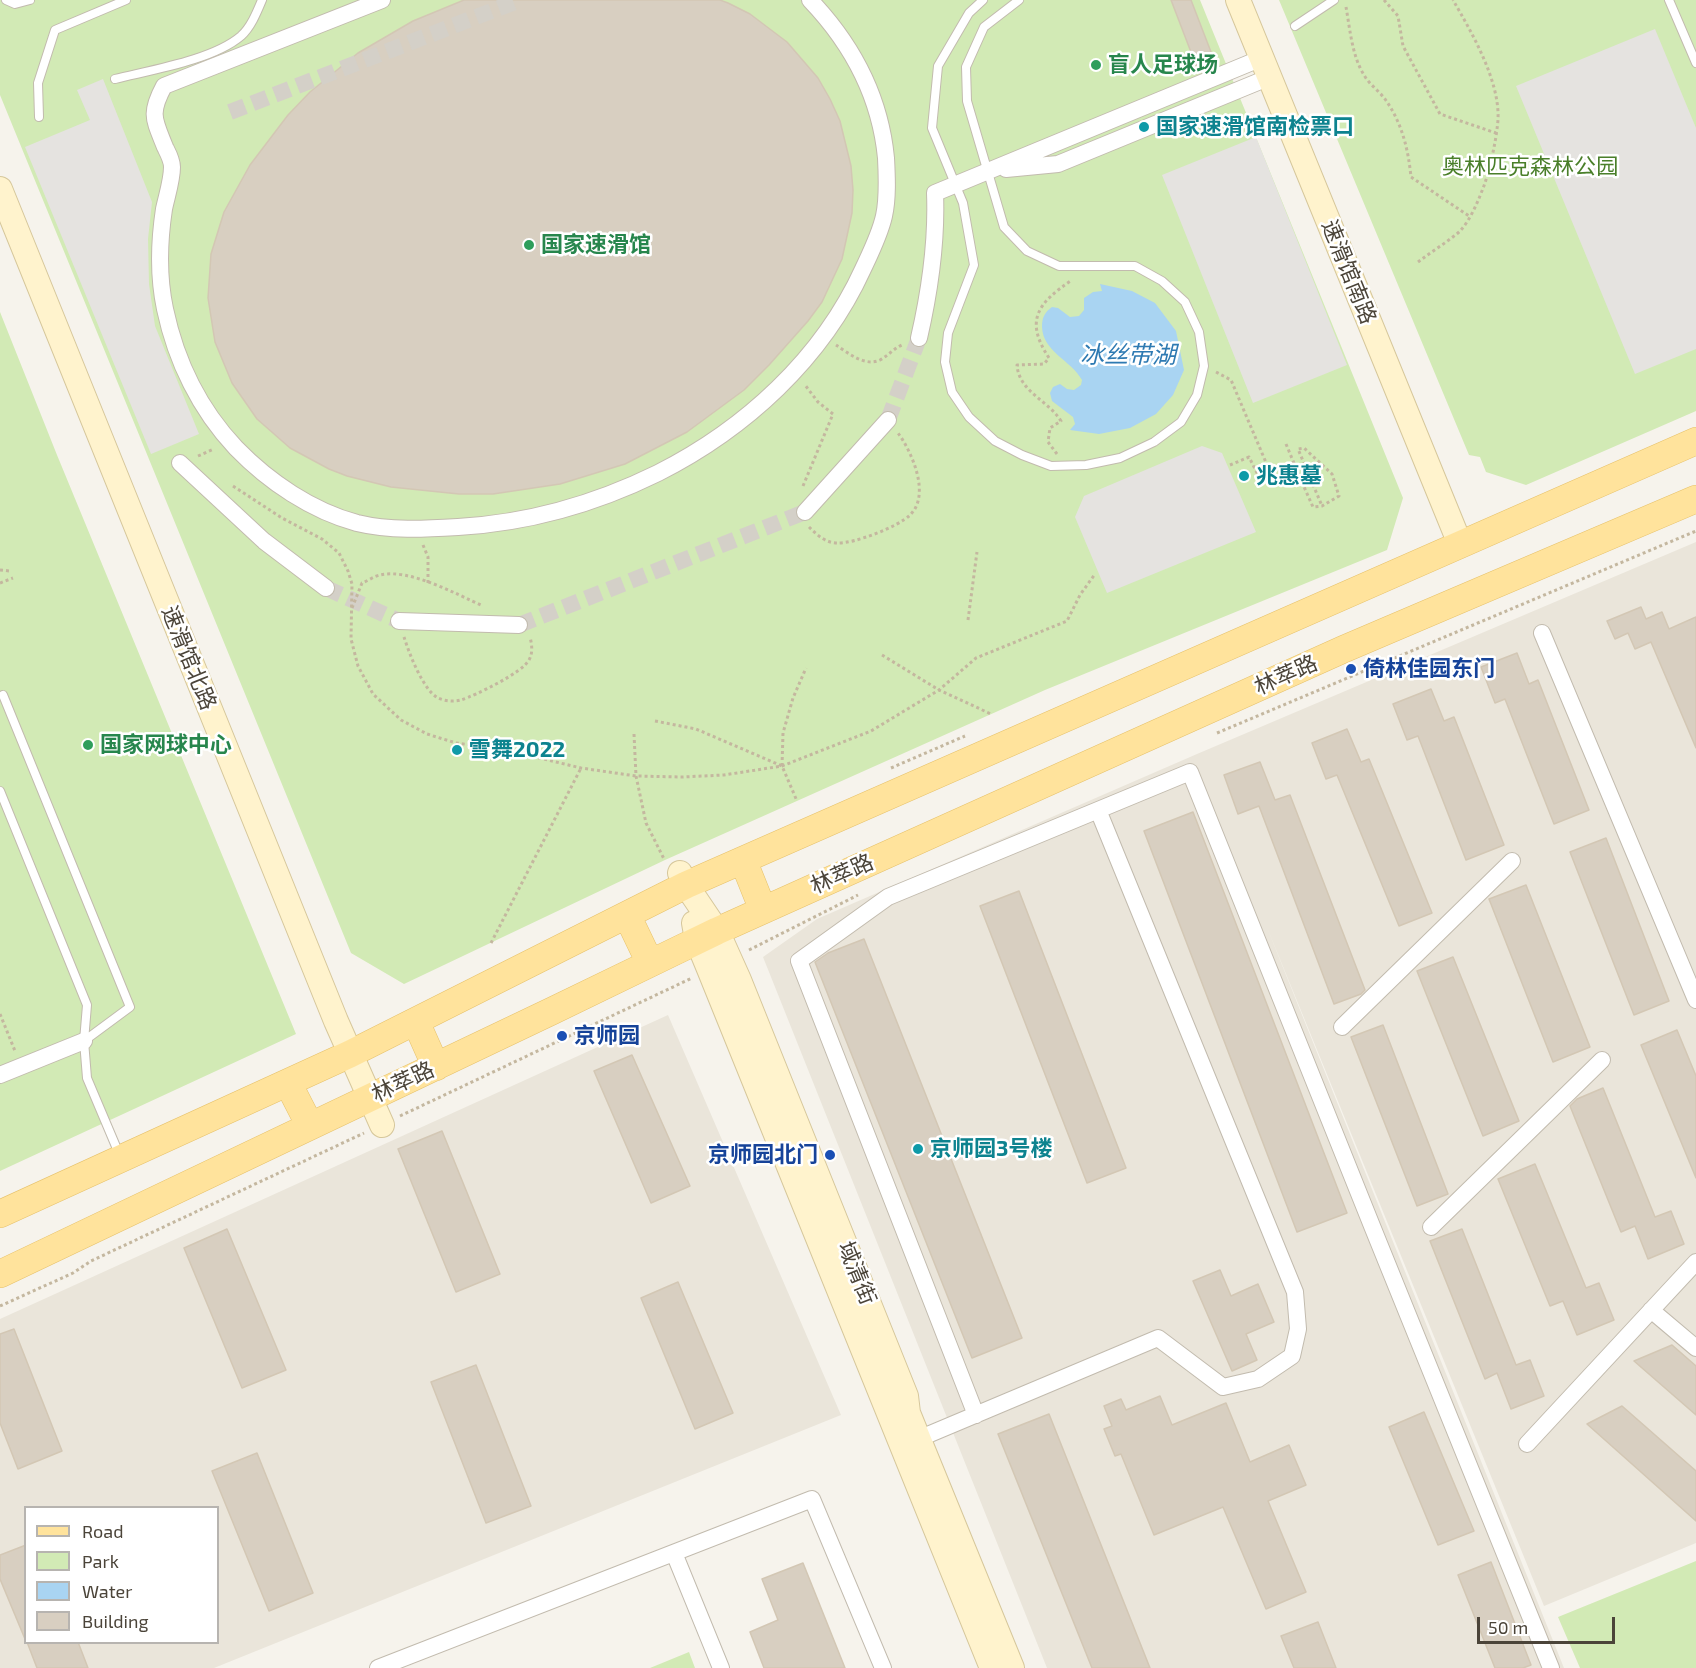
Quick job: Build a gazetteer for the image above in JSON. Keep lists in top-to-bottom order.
{
  "streets": {
    "main road": ["林萃路"],
    "street": ["速滑馆南路", "速滑馆北路", "域清街"]
  },
  "crossings": [
    ["速滑馆北路", "林萃路"],
    ["林萃路", "域清街"]
  ],
  "water": ["冰丝带湖"],
  "parks": ["奥林匹克森林公园"],
  "places": [
    "盲人足球场",
    "国家速滑馆南检票口",
    "国家速滑馆",
    "兆惠墓",
    "倚林佳园东门",
    "国家网球中心",
    "雪舞2022",
    "京师园",
    "京师园3号楼",
    "京师园北门"
  ],
  "legend": [
    "Road",
    "Park",
    "Water",
    "Building"
  ],
  "scale_bar": "50 m"
}
